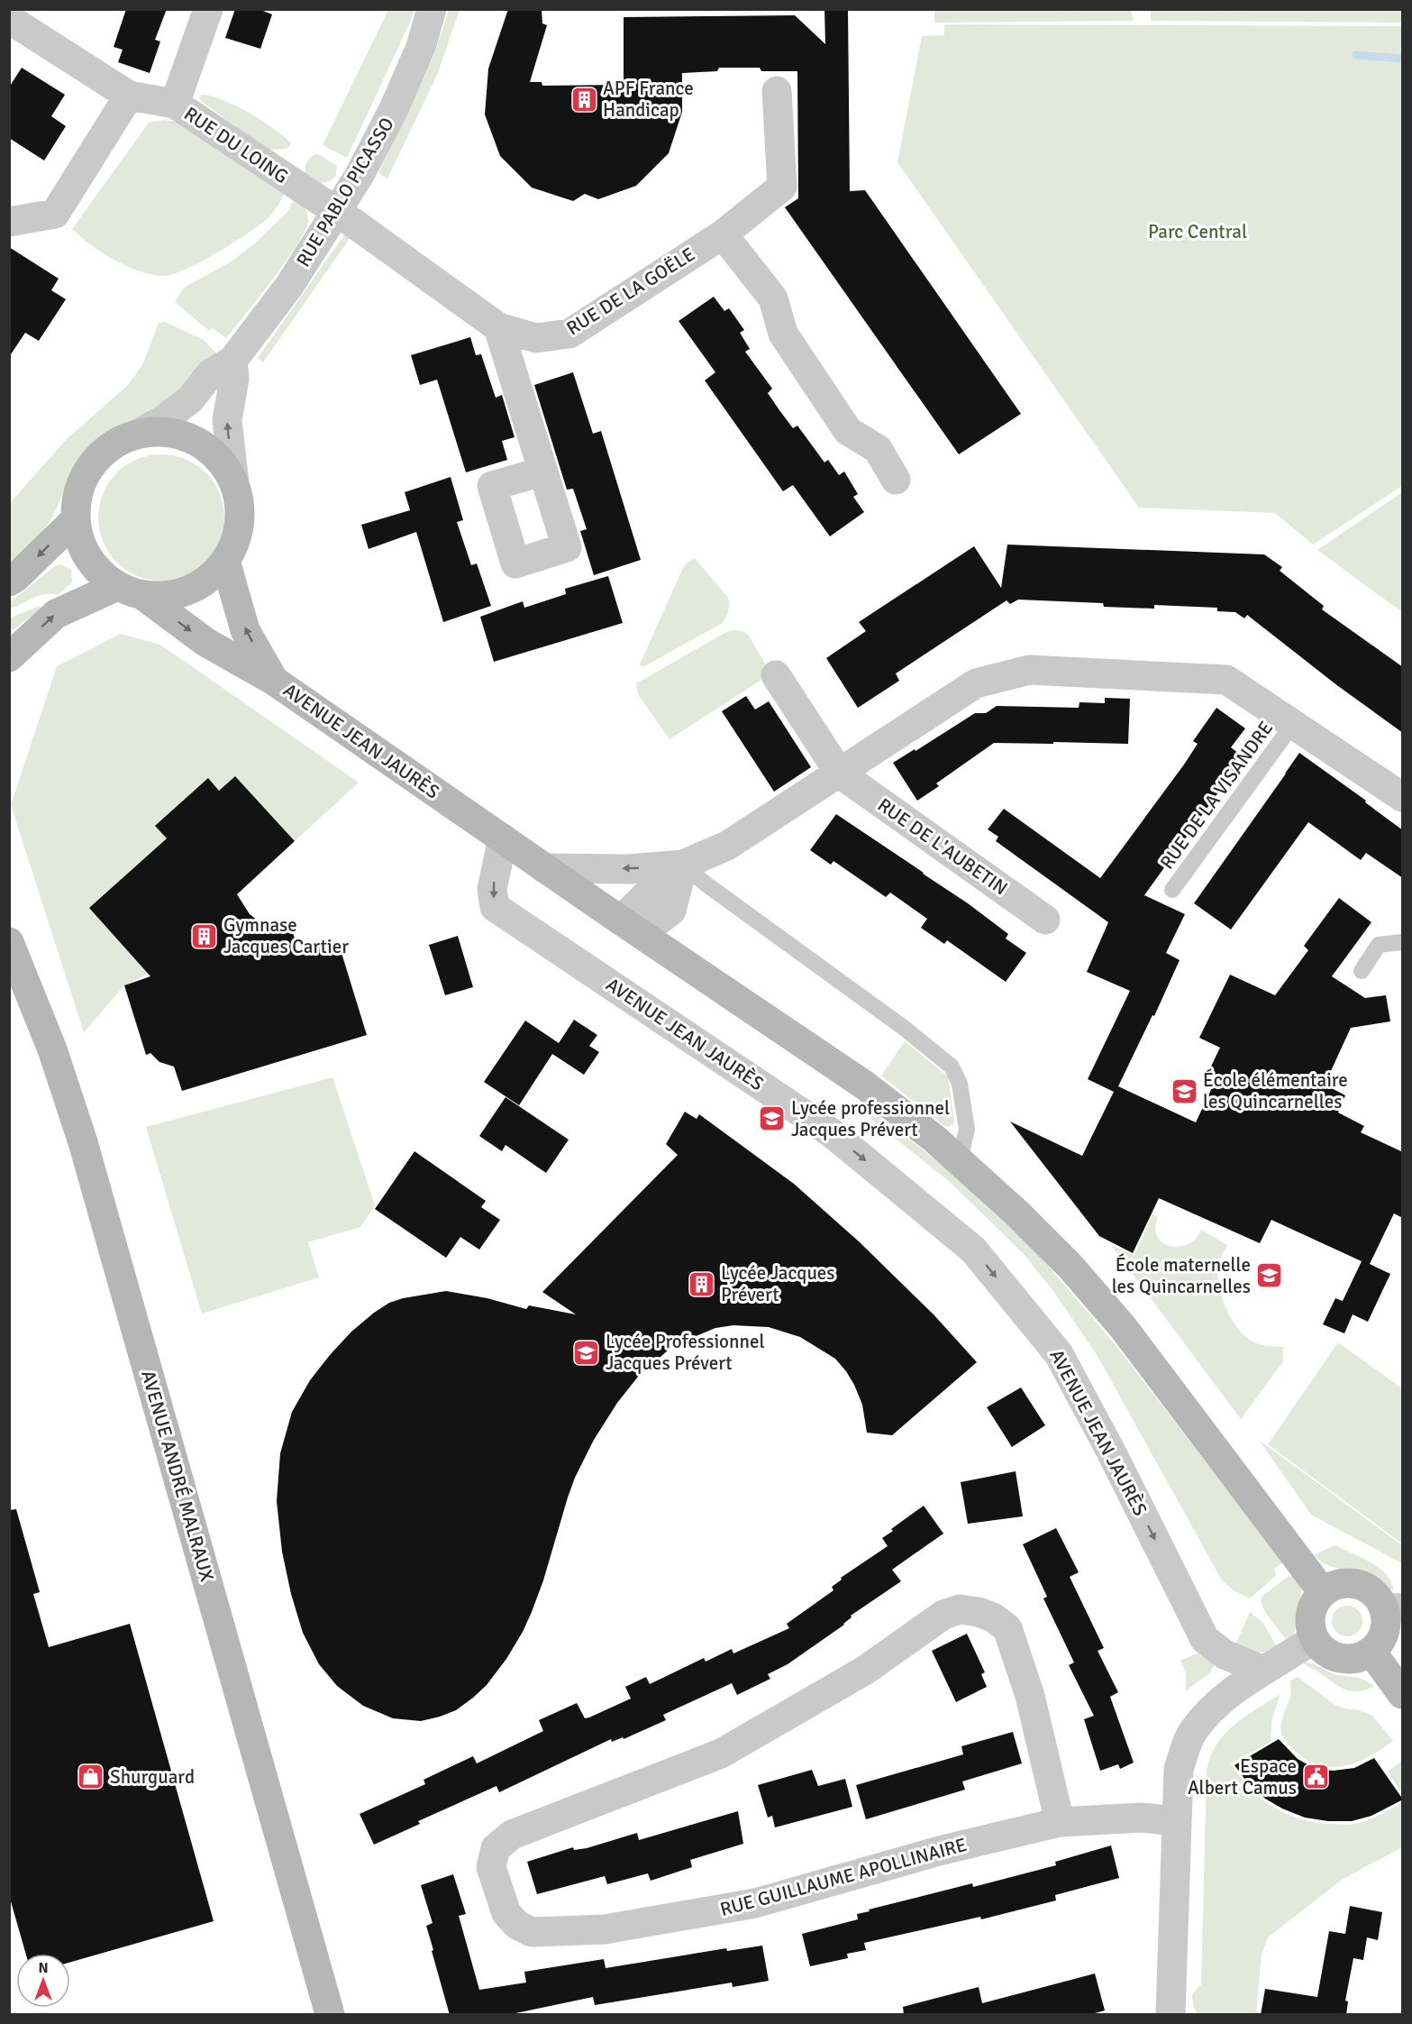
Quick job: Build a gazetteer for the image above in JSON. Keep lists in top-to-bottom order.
{
  "streets": {
    "street": [
      "RUE DU LOING",
      "RUE PABLO PICASSO",
      "RUE DE LA GOËLE",
      "AVENUE JEAN JAURÈS",
      "RUE DE L'AUBETIN",
      "AVENUE ANDRÉ MALRAUX",
      "RUE GUILLAUME APOLLINAIRE"
    ],
    "lane": ["RUE DE LA VISANDRE"]
  },
  "crossings": [
    ["RUE DU LOING", "RUE PABLO PICASSO"],
    ["RUE DU LOING", "RUE DE LA GOËLE"],
    ["RUE PABLO PICASSO", "RUE DE LA GOËLE"],
    ["RUE PABLO PICASSO", "AVENUE JEAN JAURÈS"]
  ],
  "parks": ["Parc Central"],
  "places": {
    "building": ["APF France Handicap", "Gymnase Jacques Cartier", "Lycée Jacques Prévert"],
    "school or university": [
      "École élémentaire les Quincarnelles",
      "Lycée professionnel Jacques Prévert",
      "École maternelle les Quincarnelles",
      "Lycée Professionnel Jacques Prévert"
    ],
    "shop": ["Shurguard"],
    "public building": ["Espace Albert Camus"]
  },
  "north": "top"
}
